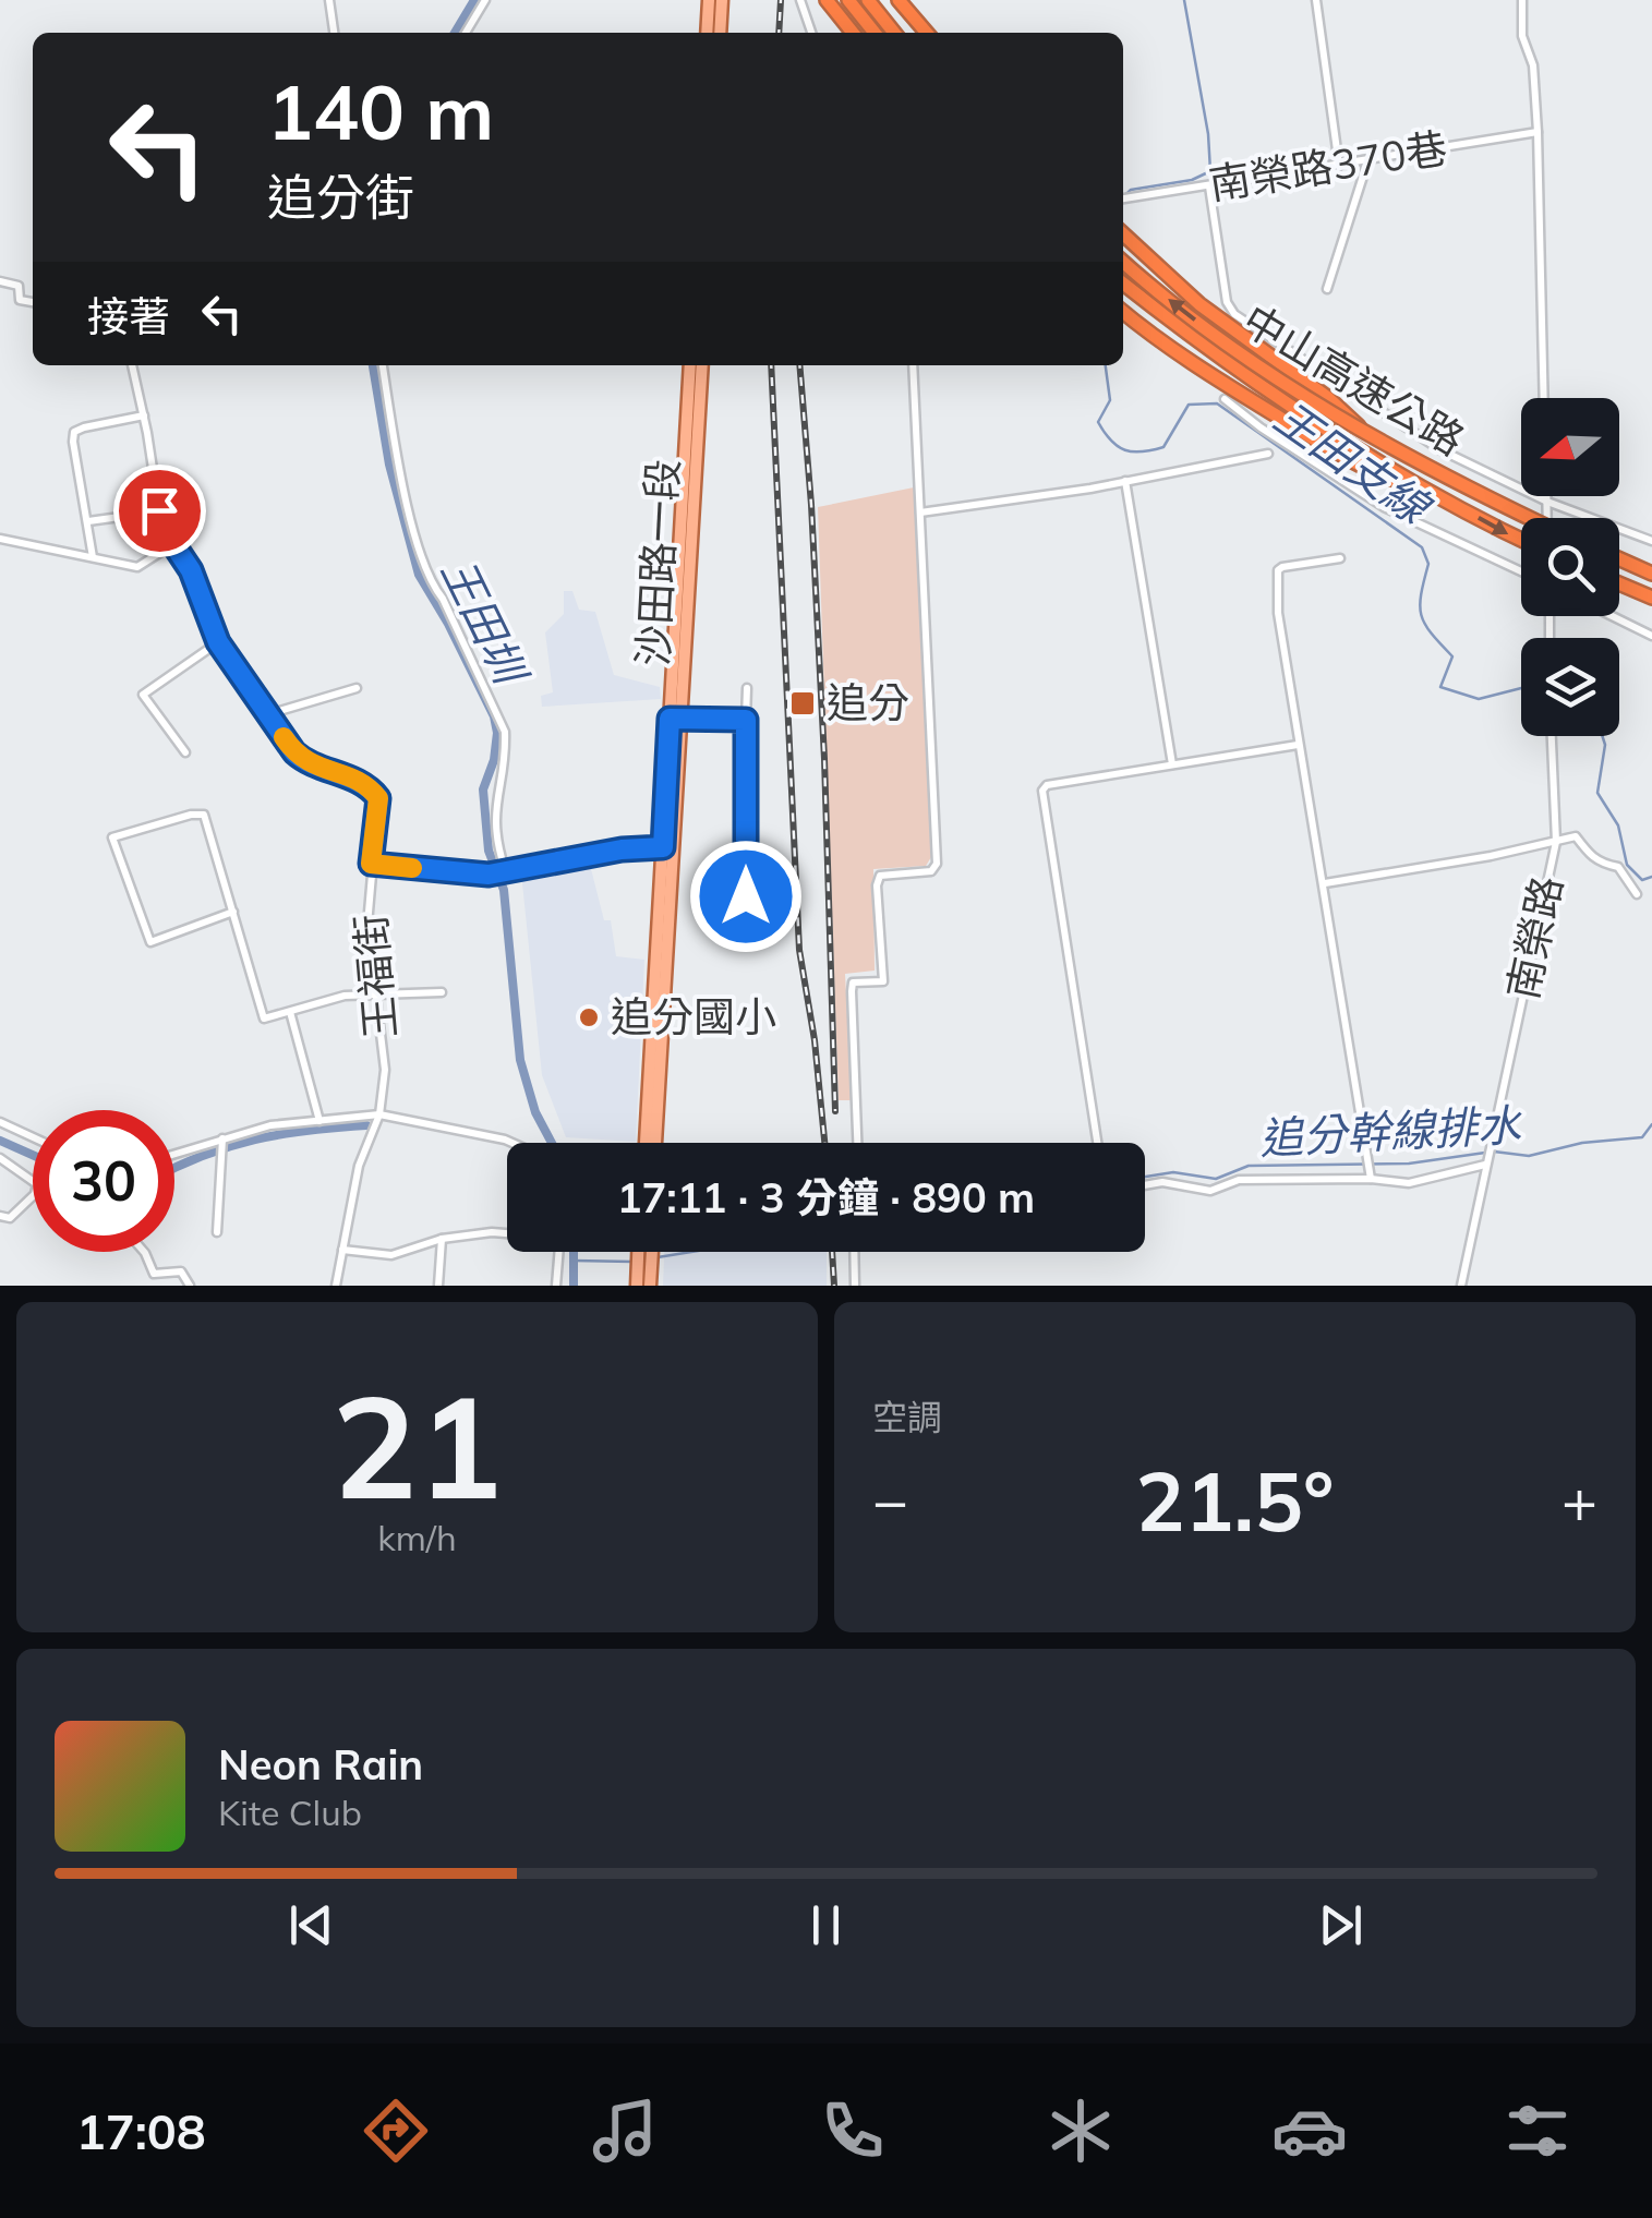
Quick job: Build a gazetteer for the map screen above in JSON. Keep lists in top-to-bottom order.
{
  "streets": {
    "highway": ["中山高速公路"],
    "main road": ["沙田路一段"],
    "street": ["南榮路370巷", "南榮路", "王福街"]
  },
  "water": ["王田支線", "王田圳", "追分幹線排水"],
  "places": {
    "transit": ["追分"],
    "other": ["追分國小"]
  },
  "north": "left",
  "page": {
    "turn": ["140 m", "追分街"],
    "then": "接著",
    "limit": "30",
    "trip": "17:11 · 3 分鐘 · 890 m",
    "tile": [
      ["21", "km/h"],
      "空調"
    ],
    "heat": ["−", "21.5°", "+"],
    "song": ["Neon Rain", "Kite Club"],
    "tabs": "17:08"
  }
}
